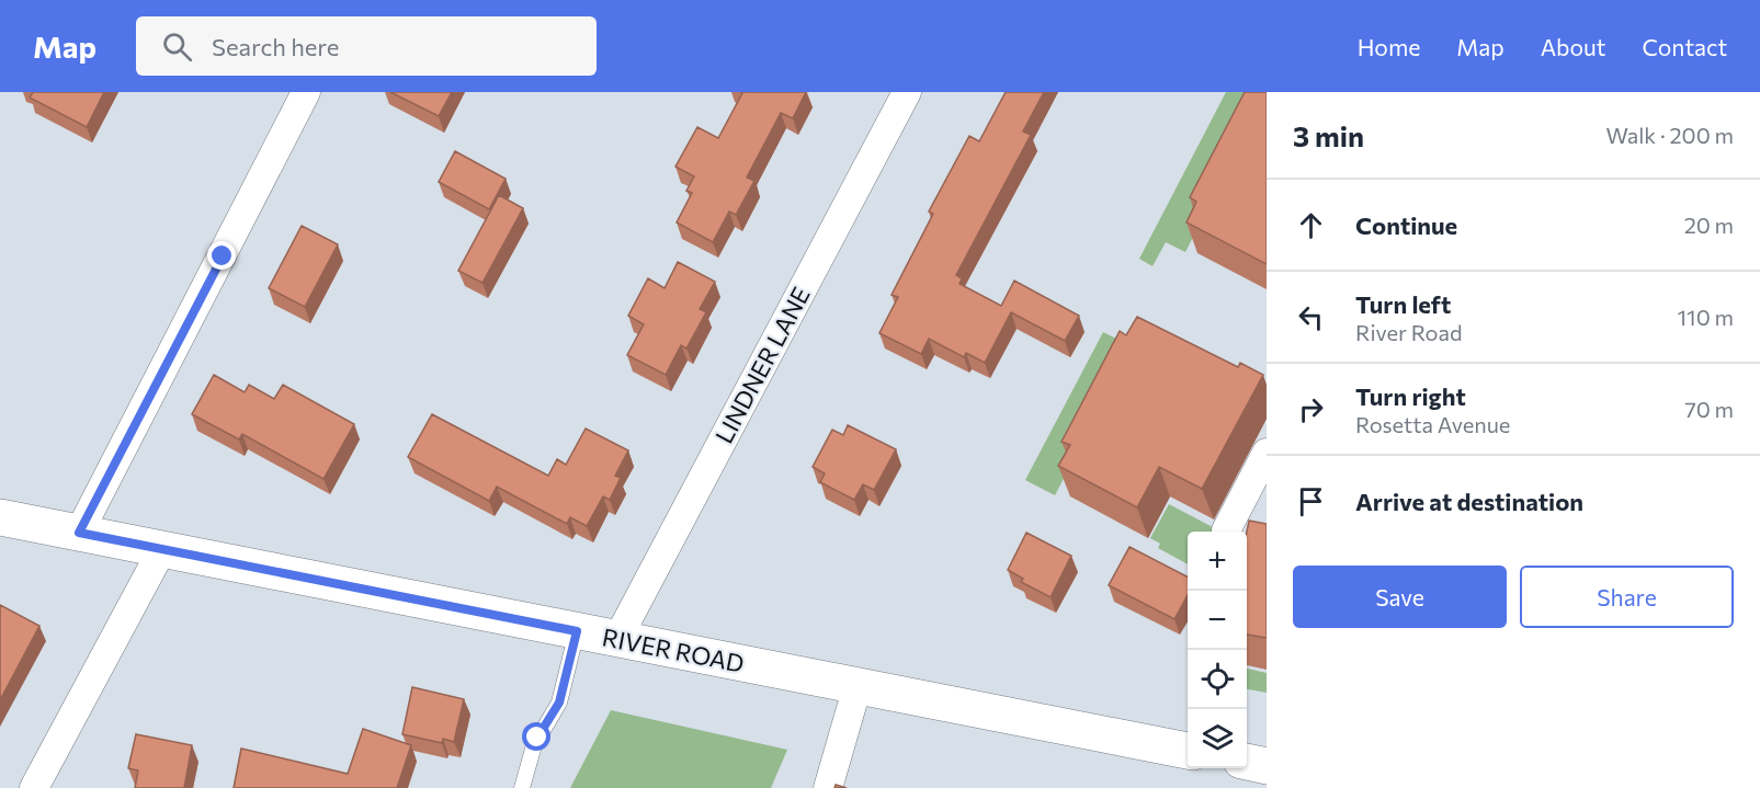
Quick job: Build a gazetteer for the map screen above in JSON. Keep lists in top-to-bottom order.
{
  "streets": {
    "main road": ["RIVER ROAD"],
    "street": ["LINDNER LANE"]
  },
  "crossings": [
    ["LINDNER LANE", "RIVER ROAD"]
  ],
  "page": {
    "header": "Map",
    "search": "Search here",
    "nav": [
      "Home",
      "Map",
      "About",
      "Contact"
    ],
    "heading": ["3 min", "Walk · 200 m"],
    "list": [
      ["Continue", "20 m"],
      ["Turn left", "River Road", "110 m"],
      ["Turn right", "Rosetta Avenue", "70 m"],
      "Arrive at destination"
    ],
    "map_buttons": ["+", "−"],
    "buttons": ["Save", "Share"]
  }
}
